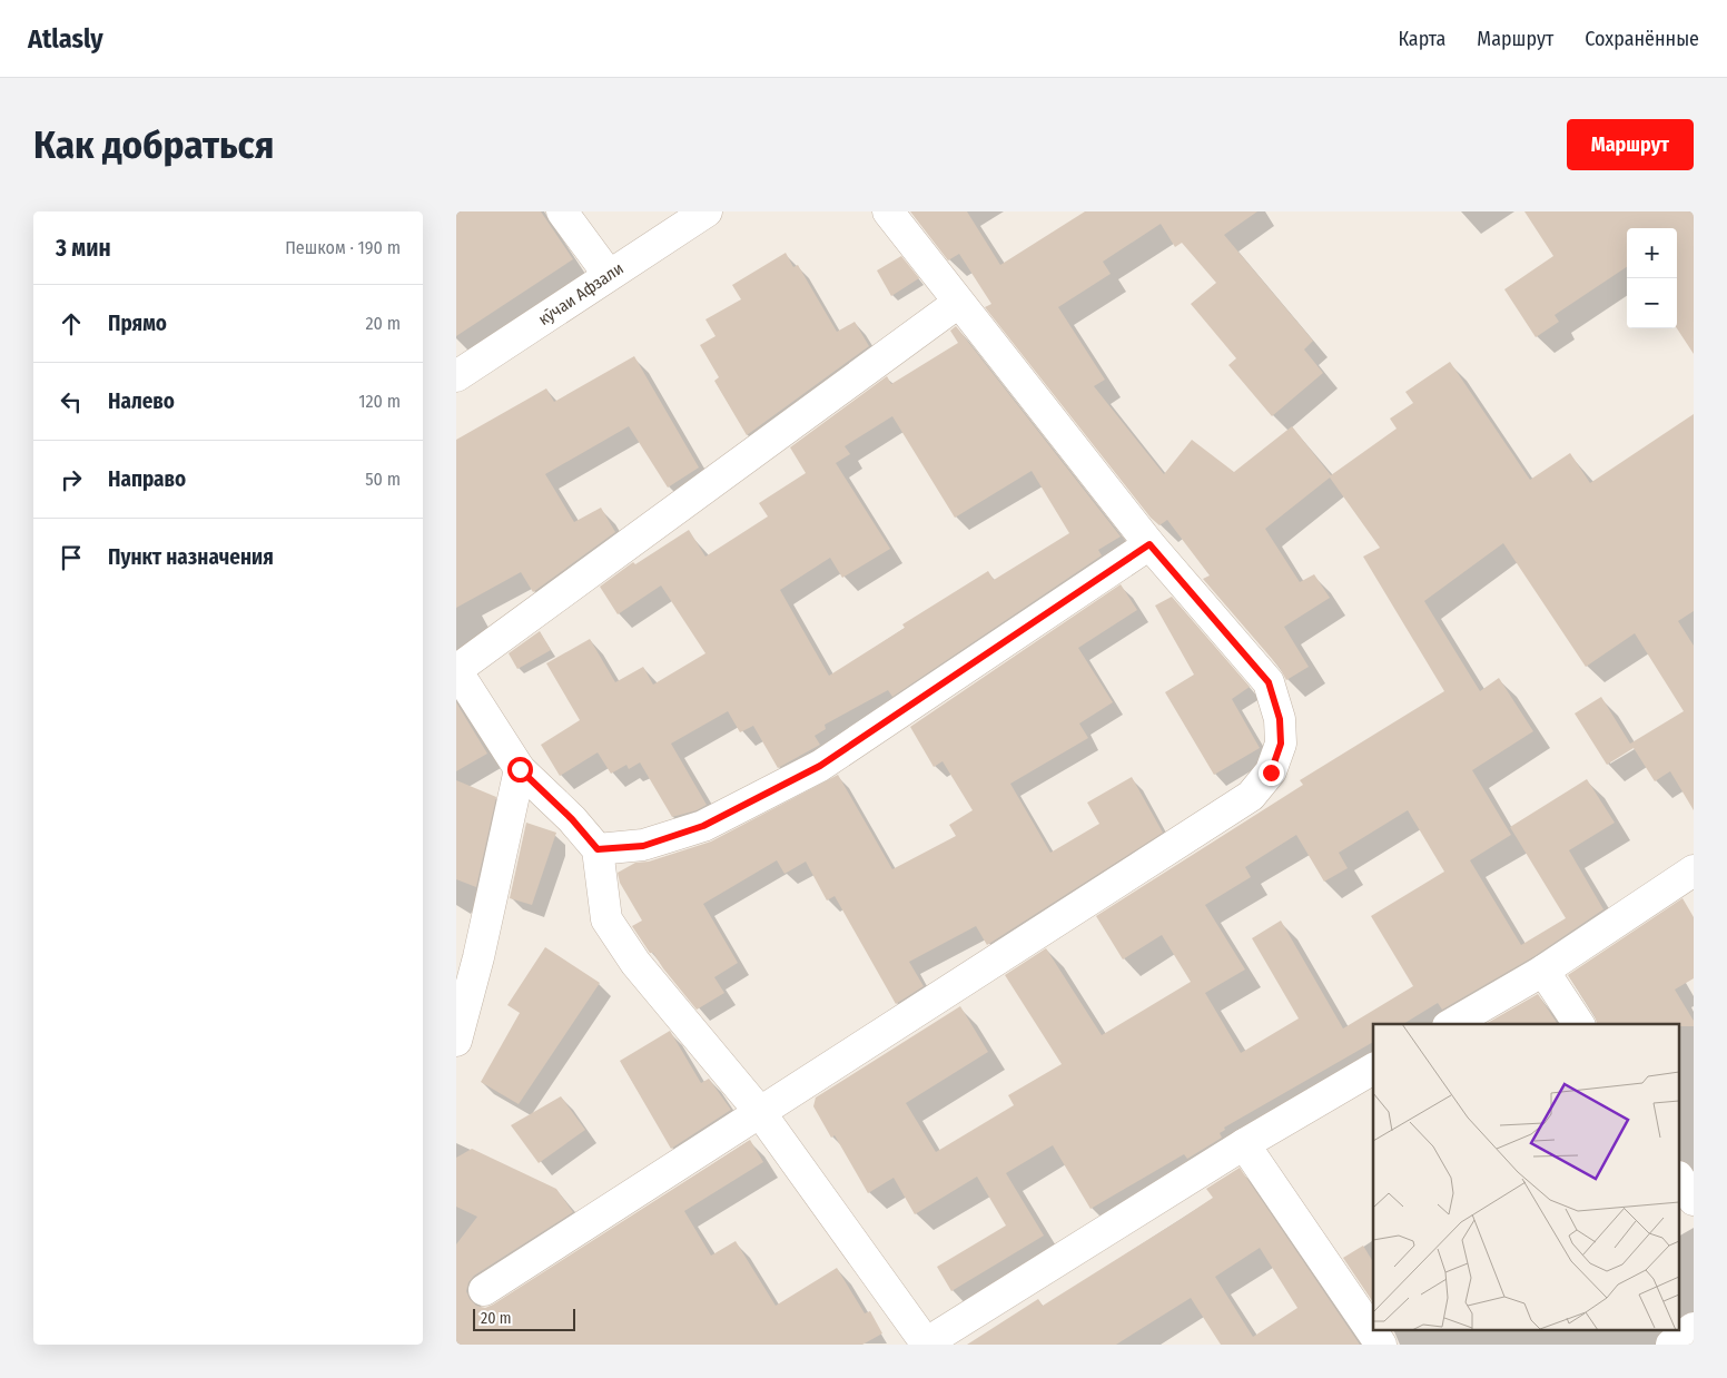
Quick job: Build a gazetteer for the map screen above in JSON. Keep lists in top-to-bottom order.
{
  "streets": {
    "street": ["кӯчаи Афзали"]
  },
  "scale_bar": "20 m",
  "page": {
    "header": "Atlasly",
    "nav": ["Карта", "Маршрут", "Сохранённые"],
    "buttons": "Маршрут",
    "title": "Как добраться",
    "heading": ["3 мин", "Пешком · 190 m"],
    "map_buttons": ["+", "−"],
    "list": [
      ["Прямо", "20 m"],
      ["Налево", "120 m"],
      ["Направо", "50 m"],
      "Пункт назначения"
    ],
    "scale": "20 m"
  }
}
